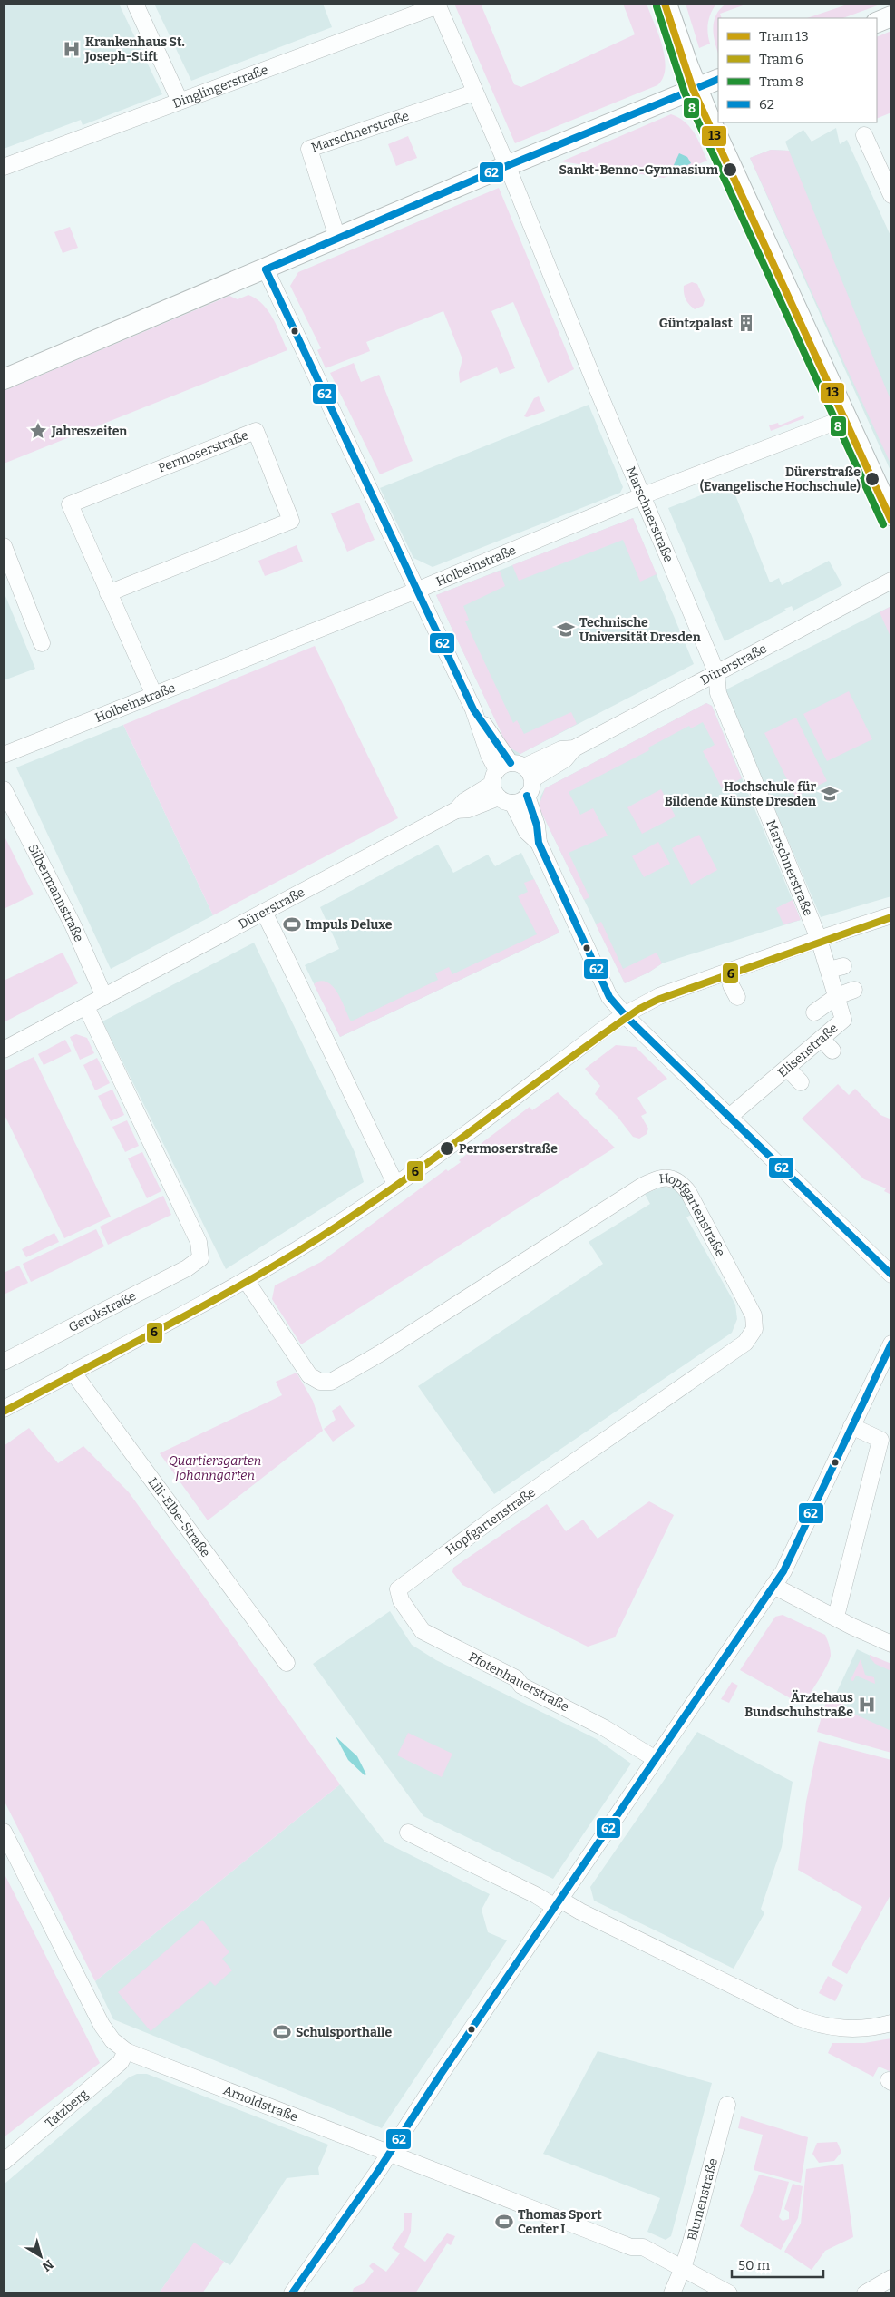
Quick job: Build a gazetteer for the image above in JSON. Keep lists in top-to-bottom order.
{
  "streets": {
    "street": [
      "Dinglingerstraße",
      "Marschnerstraße",
      "Permoserstraße",
      "Holbeinstraße",
      "Dürerstraße",
      "Silbermannstraße",
      "Elisenstraße",
      "Hopfgartenstraße",
      "Gerokstraße",
      "Lili-Elbe-Straße",
      "Pfotenhauerstraße",
      "Arnoldstraße",
      "Tatzberg",
      "Blumenstraße"
    ]
  },
  "crossings": [
    ["Dinglingerstraße", "Marschnerstraße"],
    ["Marschnerstraße", "Holbeinstraße"],
    ["Marschnerstraße", "Dürerstraße"],
    ["Marschnerstraße", "Elisenstraße"],
    ["Permoserstraße", "Holbeinstraße"],
    ["Dürerstraße", "Silbermannstraße"],
    ["Dürerstraße", "Gerokstraße"],
    ["Hopfgartenstraße", "Pfotenhauerstraße"],
    ["Arnoldstraße", "Tatzberg"],
    ["Arnoldstraße", "Blumenstraße"]
  ],
  "parks": ["Quartiersgarten Johanngarten"],
  "places": {
    "hospital": ["Krankenhaus St. Joseph-Stift", "Ärztehaus Bundschuhstraße"],
    "other": ["Sankt-Benno-Gymnasium", "Dürerstraße (Evangelische Hochschule)", "Permoserstraße"],
    "building": ["Güntzpalast"],
    "place": ["Jahreszeiten"],
    "school or university": ["Technische Universität Dresden", "Hochschule für Bildende Künste Dresden"],
    "sports": ["Impuls Deluxe", "Schulsporthalle", "Thomas Sport Center I"]
  },
  "lines": [
    "tram line 13",
    "tram line 8",
    "transit line 62",
    "tram line 6"
  ],
  "legend": [
    "Tram 13",
    "Tram 6",
    "Tram 8",
    "62"
  ],
  "scale_bar": "50 m",
  "north": "bottom right"
}
